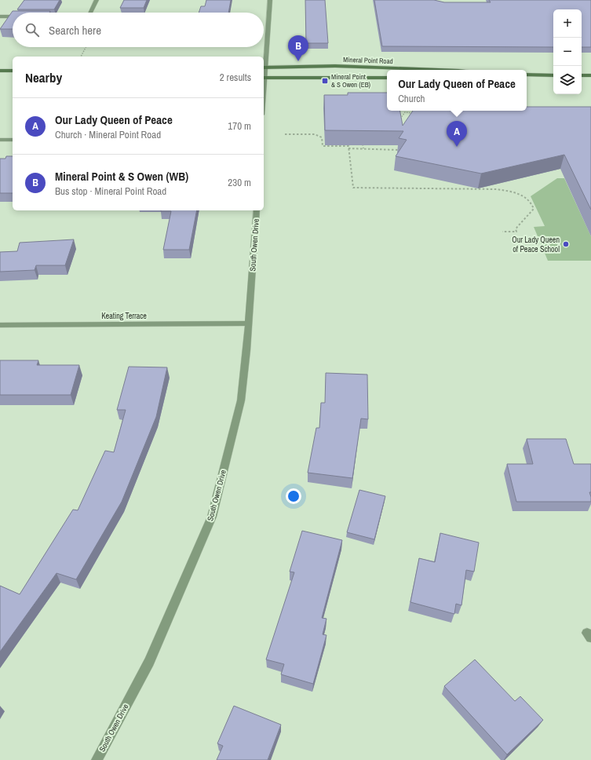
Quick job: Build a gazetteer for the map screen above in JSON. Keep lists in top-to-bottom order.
{
  "streets": {
    "main road": ["Mineral Point Road"],
    "street": ["South Owen Drive", "Keating Terrace"]
  },
  "crossings": [
    ["South Owen Drive", "Keating Terrace"]
  ],
  "places": {
    "transit": ["Mineral Point & S Owen (EB)"],
    "other": ["Our Lady Queen of Peace School"]
  },
  "page": {
    "map_buttons": ["+", "−"],
    "search": "Search here",
    "pins": ["B", "A"],
    "heading": ["Nearby", "2 results"],
    "popup": ["Our Lady Queen of Peace", "Church"],
    "list": [
      {
        "mark": "A",
        "name": "Our Lady Queen of Peace",
        "note": "Church · Mineral Point Road",
        "value": "170 m"
      },
      {
        "mark": "B",
        "name": "Mineral Point & S Owen (WB)",
        "note": "Bus stop · Mineral Point Road",
        "value": "230 m"
      }
    ]
  }
}
